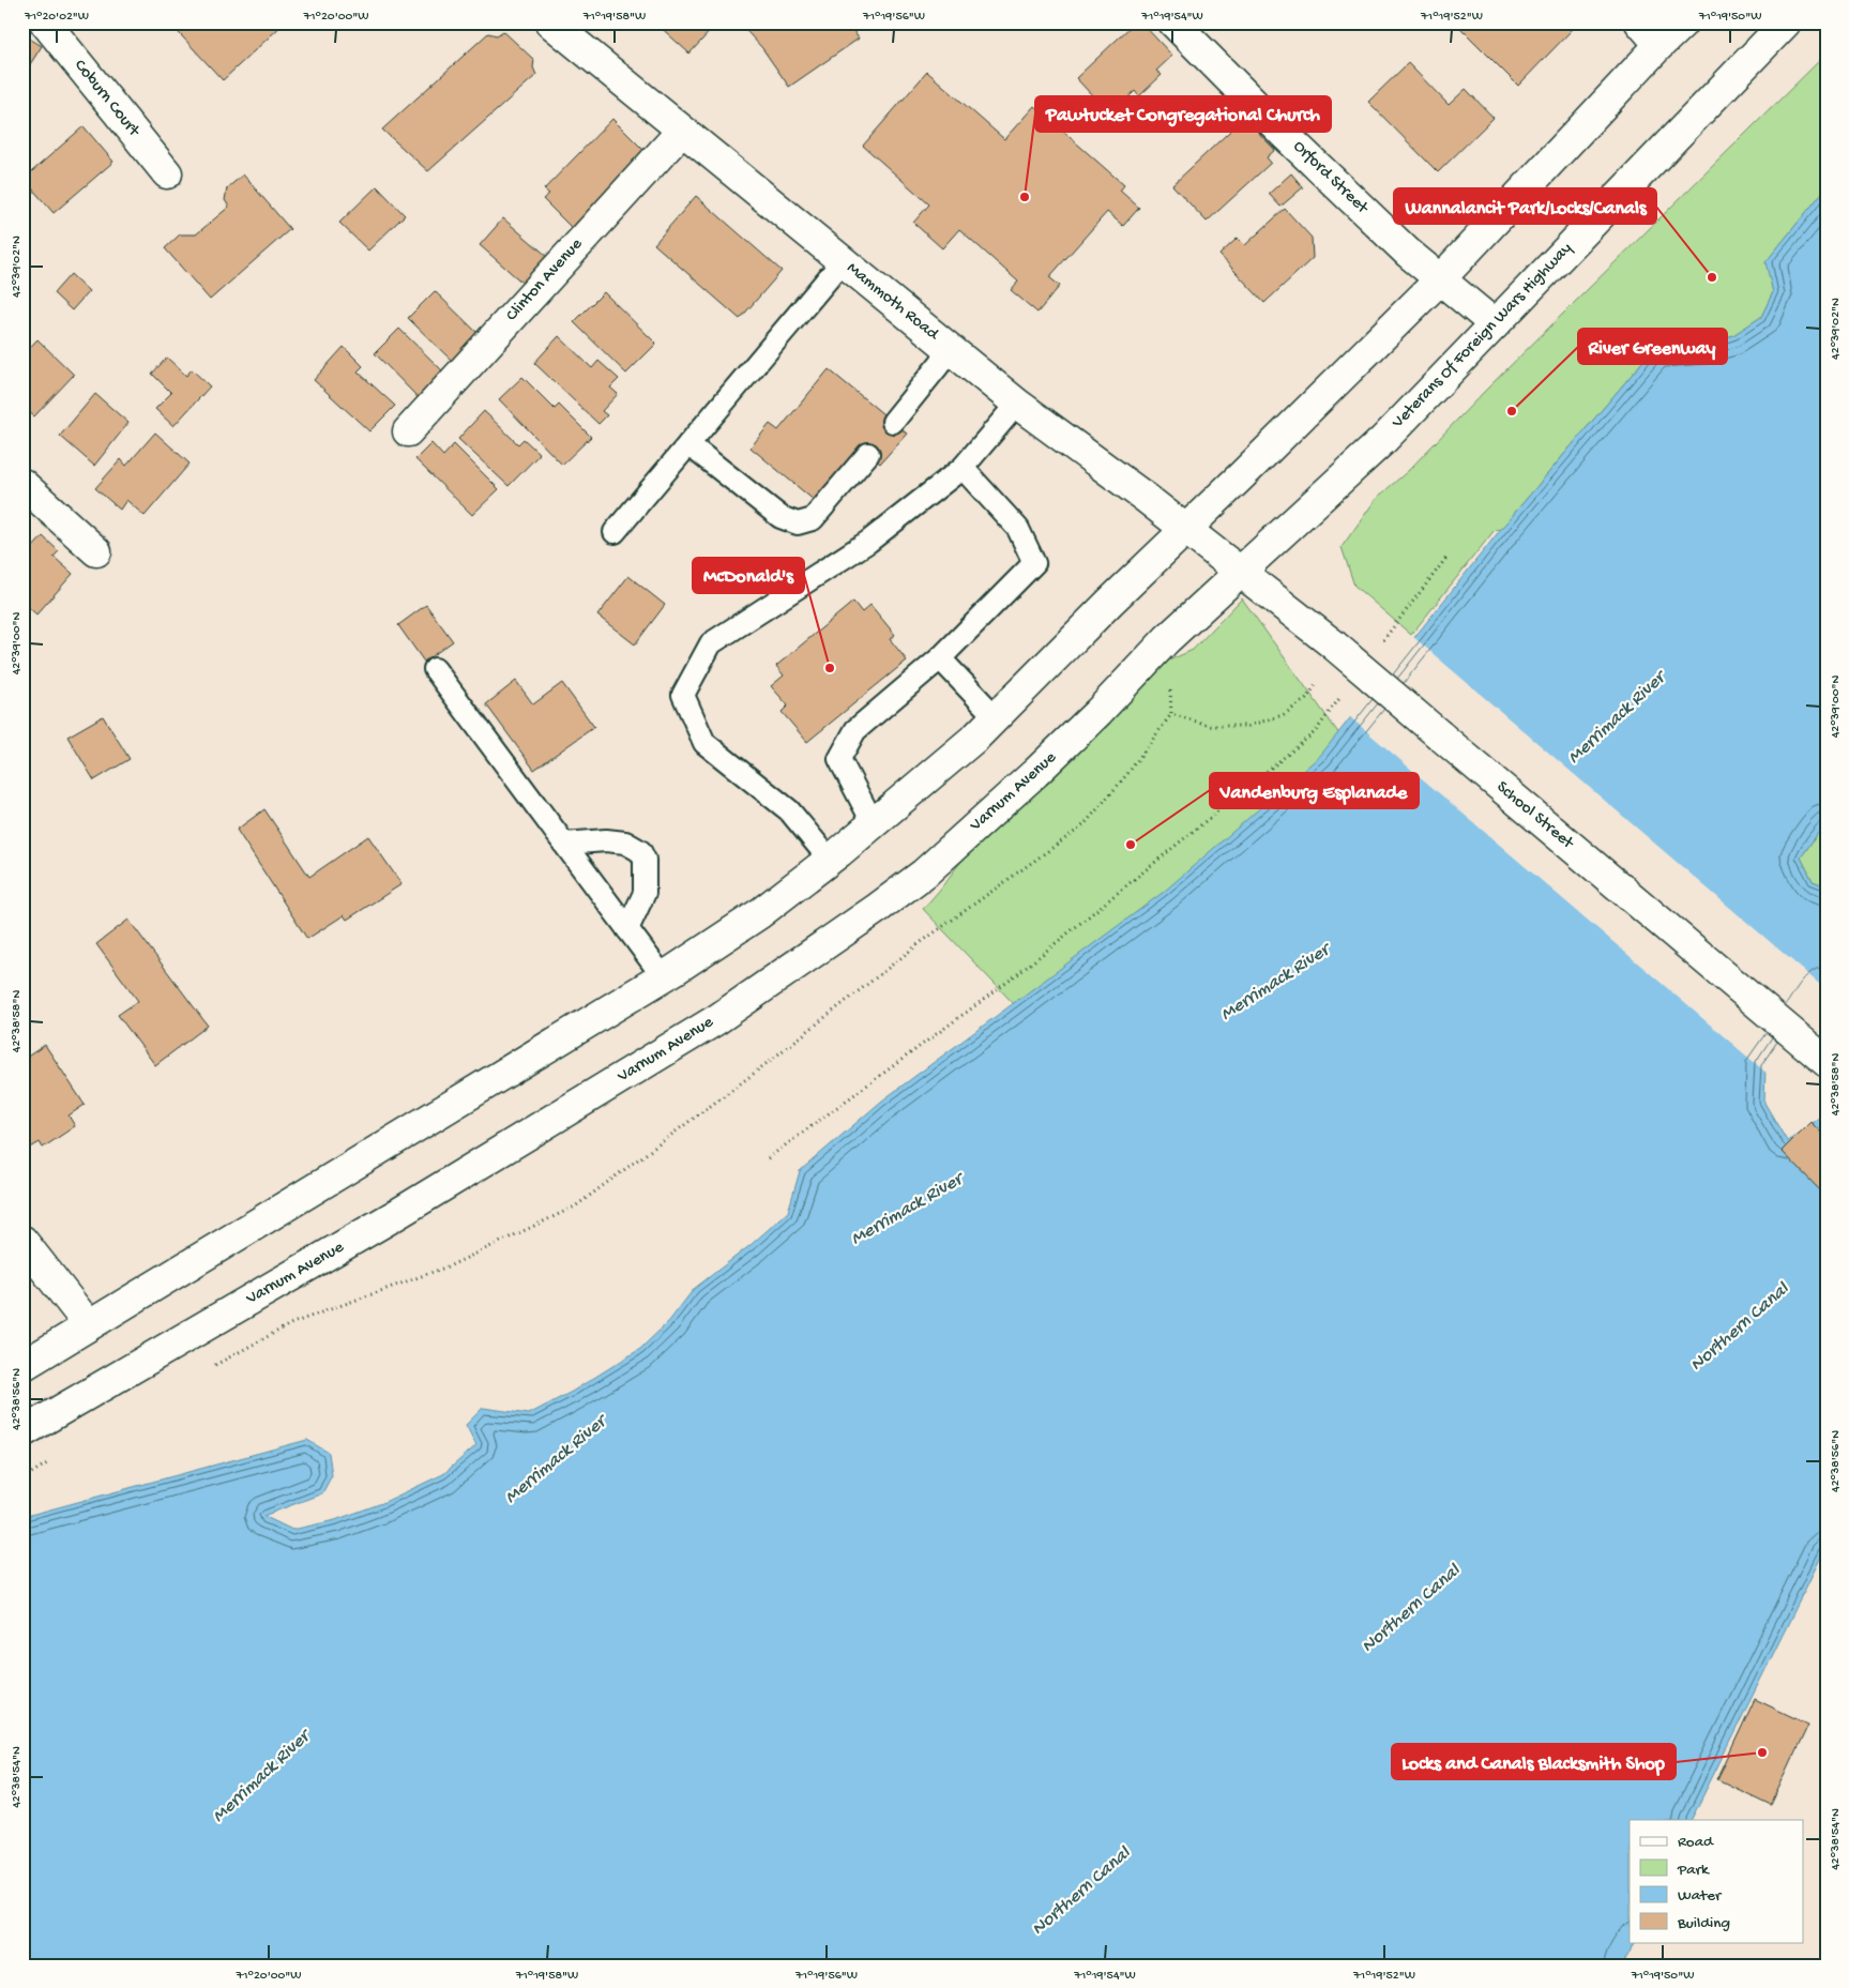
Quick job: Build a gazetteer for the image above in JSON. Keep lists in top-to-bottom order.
{
  "streets": {
    "main road": [
      "Coburn Court",
      "Orford Street",
      "Clinton Avenue",
      "Mammoth Road",
      "Veterans Of Foreign Wars Highway",
      "Varnum Avenue",
      "School Street"
    ]
  },
  "crossings": [
    ["Orford Street", "Veterans Of Foreign Wars Highway"],
    ["Clinton Avenue", "Mammoth Road"],
    ["Mammoth Road", "Veterans Of Foreign Wars Highway"],
    ["Mammoth Road", "Varnum Avenue"],
    ["Mammoth Road", "School Street"],
    ["Veterans Of Foreign Wars Highway", "Varnum Avenue"],
    ["Veterans Of Foreign Wars Highway", "School Street"],
    ["Varnum Avenue", "School Street"]
  ],
  "water": ["Merrimack River", "Northern Canal"],
  "places": [
    "Pawtucket Congregational Church",
    "Wannalancit Park/Locks/Canals",
    "River Greenway",
    "McDonald's",
    "Vandenburg Esplanade",
    "Locks and Canals Blacksmith Shop"
  ],
  "legend": [
    "Road",
    "Park",
    "Water",
    "Building"
  ],
  "coordinates": [
    "71°20'02\"W",
    "71°20'00\"W",
    "71°19'58\"W",
    "71°19'56\"W",
    "71°19'54\"W",
    "71°19'52\"W",
    "71°19'50\"W",
    "42°39'02\"N",
    "42°39'00\"N",
    "42°38'58\"N",
    "42°38'56\"N",
    "42°38'54\"N"
  ]
}
